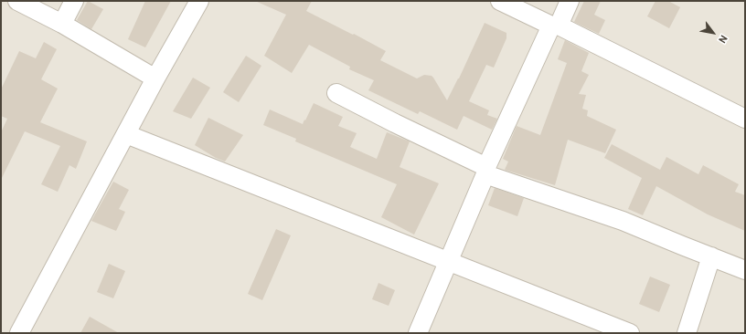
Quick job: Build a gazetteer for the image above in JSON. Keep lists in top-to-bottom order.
{
  "north": "bottom right"
}
